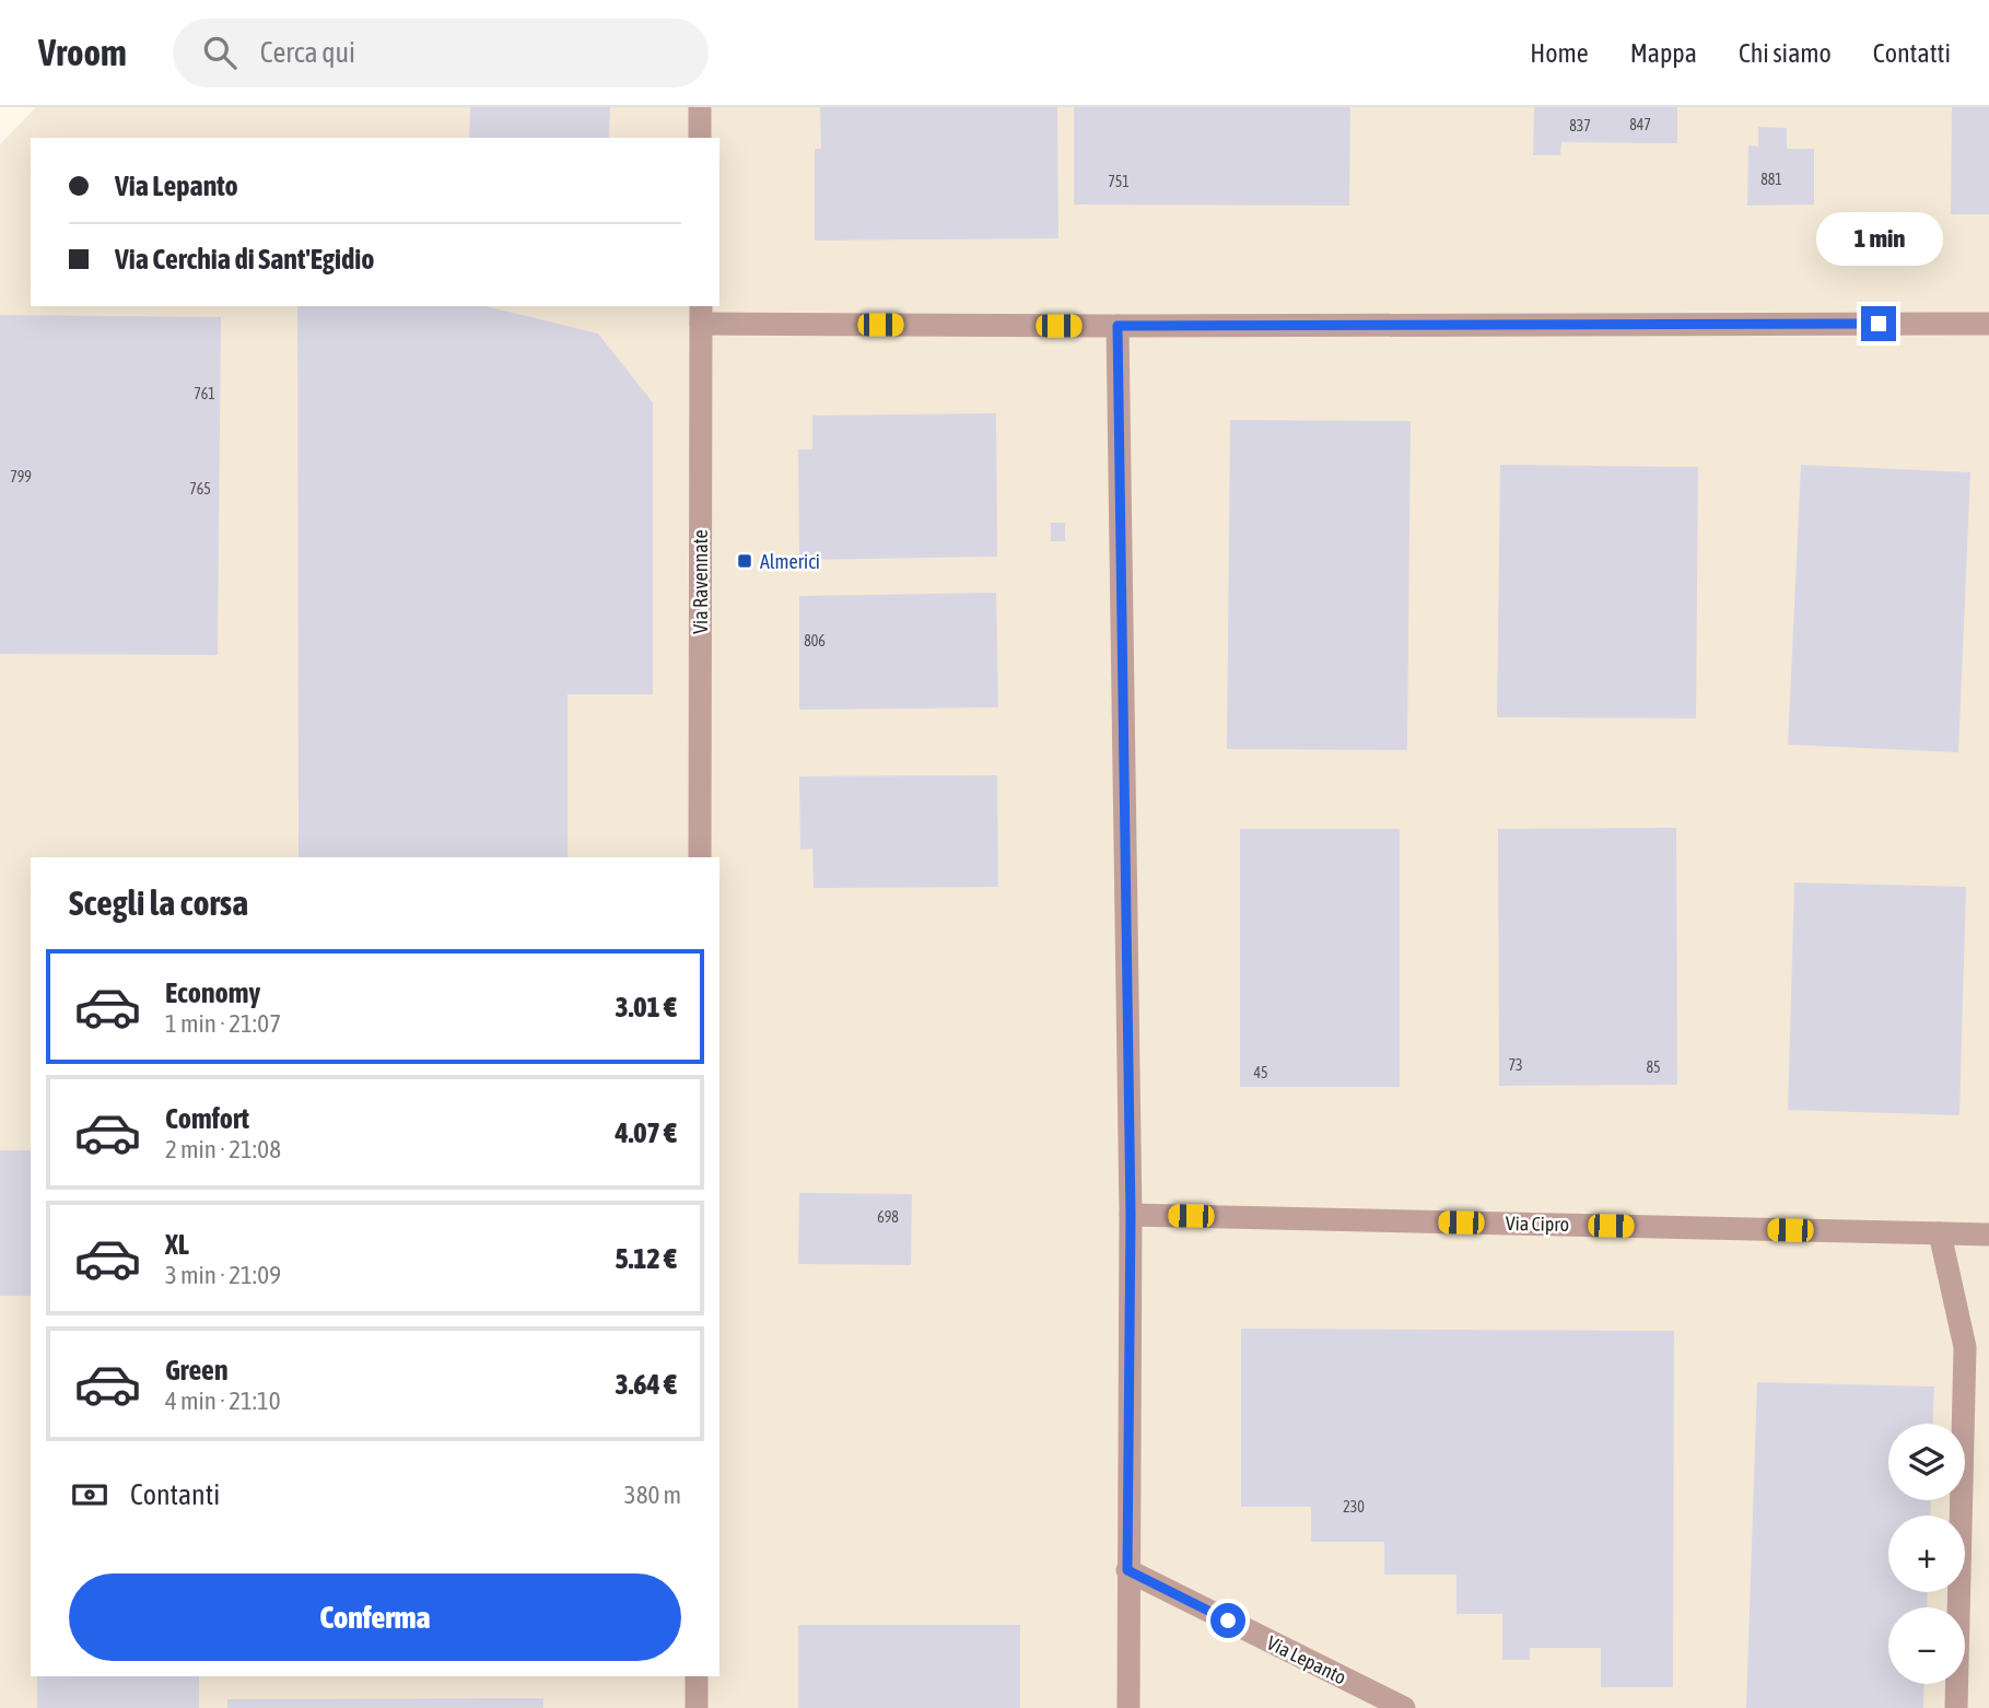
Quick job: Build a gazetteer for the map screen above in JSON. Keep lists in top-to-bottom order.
{
  "streets": {
    "street": ["Via Ravennate", "Via Cipro", "Via Lepanto"]
  },
  "places": {
    "transit": ["Almerici"]
  },
  "house_numbers": [
    "847",
    "837",
    "881",
    "751",
    "761",
    "799",
    "765",
    "806",
    "73",
    "85",
    "45",
    "698",
    "230"
  ],
  "page": {
    "header": "Vroom",
    "search": "Cerca qui",
    "nav": [
      "Home",
      "Mappa",
      "Chi siamo",
      "Contatti"
    ],
    "banner": ["Via Lepanto", "Via Cerchia di Sant'Egidio"],
    "bubble": "1 min",
    "heading": "Scegli la corsa",
    "list": [
      {
        "name": "Economy",
        "note": "1 min · 21:07",
        "value": "3.01 €"
      },
      {
        "name": "Comfort",
        "note": "2 min · 21:08",
        "value": "4.07 €"
      },
      {
        "name": "XL",
        "note": "3 min · 21:09",
        "value": "5.12 €"
      },
      {
        "name": "Green",
        "note": "4 min · 21:10",
        "value": "3.64 €"
      }
    ],
    "map_buttons": ["+", "−"],
    "pay": ["Contanti", "380 m"],
    "buttons": "Conferma"
  }
}
